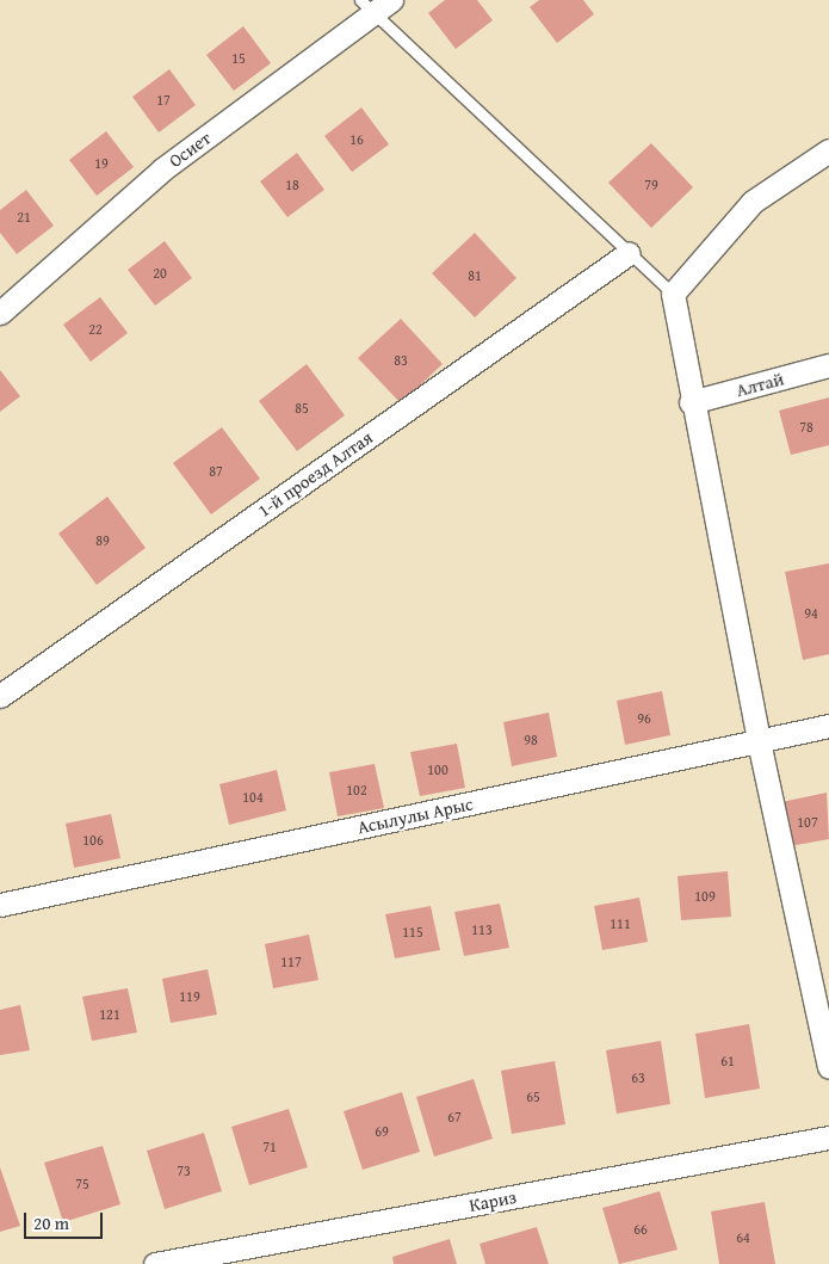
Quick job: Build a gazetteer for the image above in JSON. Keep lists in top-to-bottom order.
{
  "streets": {
    "street": [
      "Осиет",
      "Алтай",
      "1-й проезд Алтая",
      "Асылулы Арыс",
      "Кариз"
    ]
  },
  "house_numbers": [
    "15",
    "17",
    "16",
    "19",
    "18",
    "79",
    "21",
    "20",
    "81",
    "22",
    "83",
    "85",
    "78",
    "87",
    "89",
    "94",
    "96",
    "98",
    "100",
    "102",
    "104",
    "107",
    "106",
    "109",
    "111",
    "113",
    "115",
    "117",
    "119",
    "121",
    "61",
    "63",
    "65",
    "67",
    "69",
    "71",
    "73",
    "75",
    "66",
    "64"
  ],
  "scale_bar": "20 m"
}
